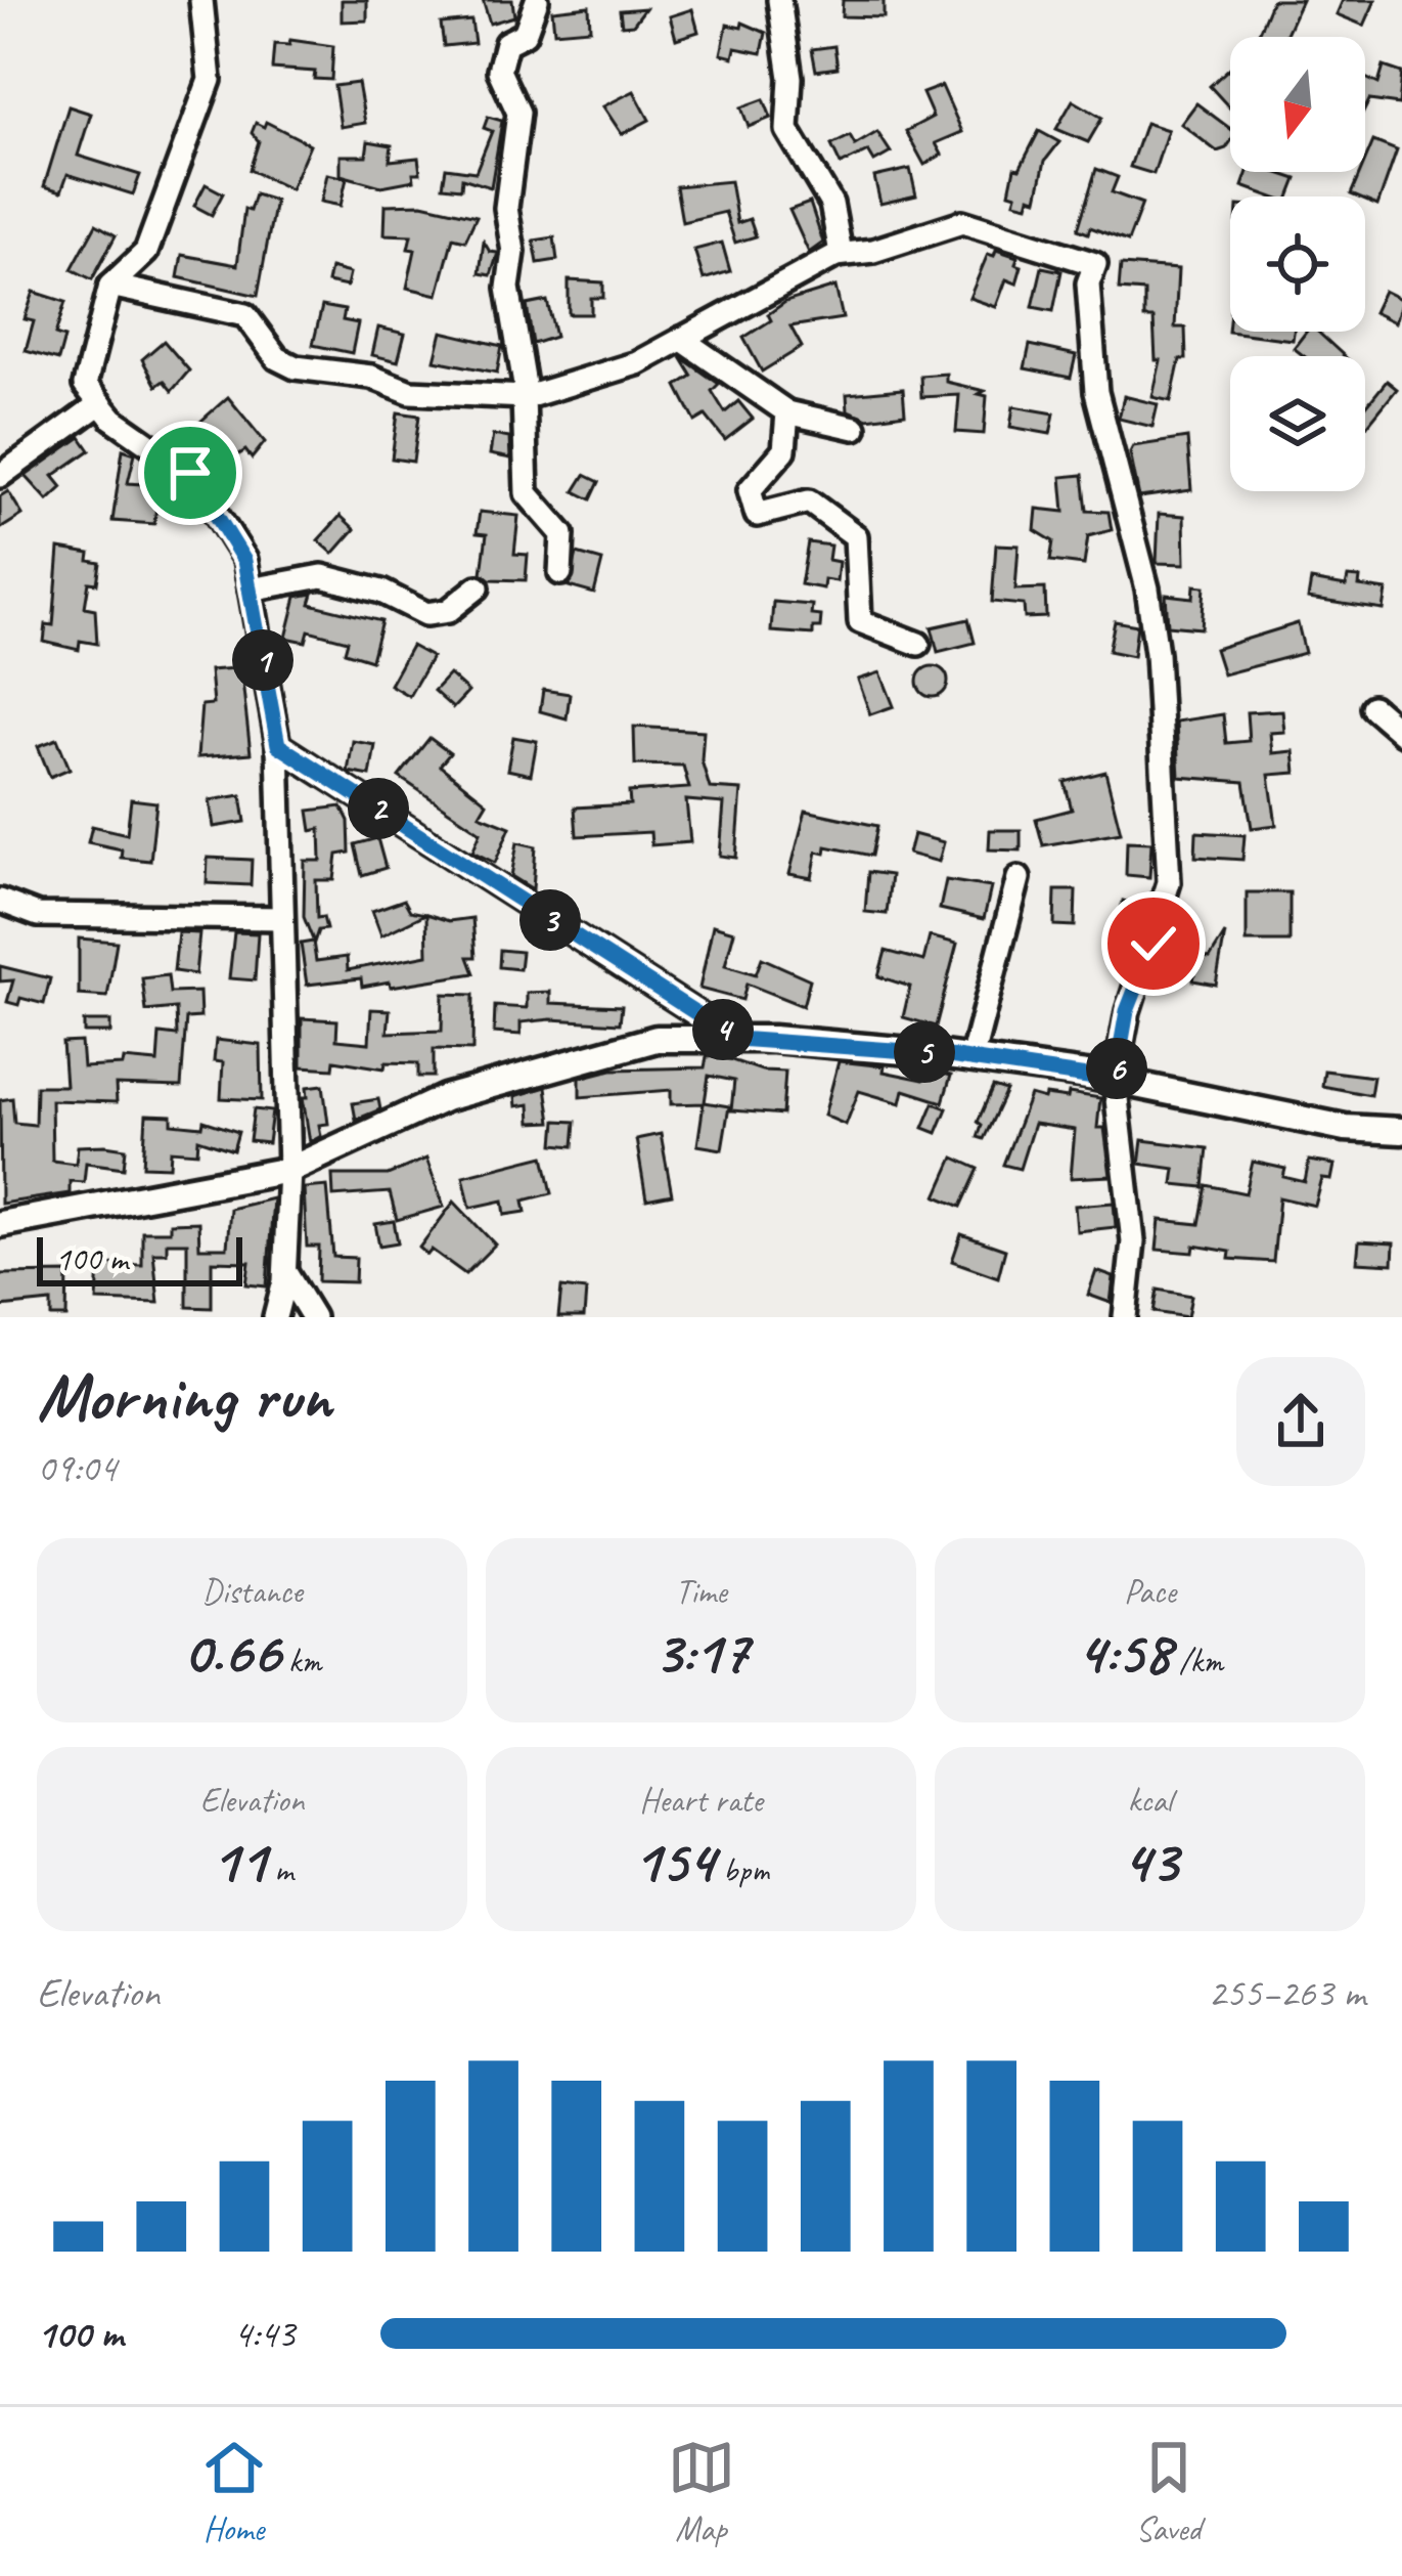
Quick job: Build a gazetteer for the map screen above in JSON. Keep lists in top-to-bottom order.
{
  "scale_bar": "100 m",
  "north": "bottom",
  "page": {
    "pins": [
      "1",
      "2",
      "3",
      "4",
      "5",
      "6"
    ],
    "scale": "100 m",
    "heading": ["Morning run", "09:04"],
    "stats": [
      ["Distance", "0.66 km"],
      ["Time", "3:17"],
      ["Pace", "4:58 /km"],
      ["Elevation", "11 m"],
      ["Heart rate", "154 bpm"],
      ["kcal", "43"]
    ],
    "chart": ["Elevation", "255–263 m"],
    "list": [
      {
        "name": "100 m",
        "note": "4:43"
      }
    ],
    "tabs": ["Home", "Map", "Saved"]
  }
}
